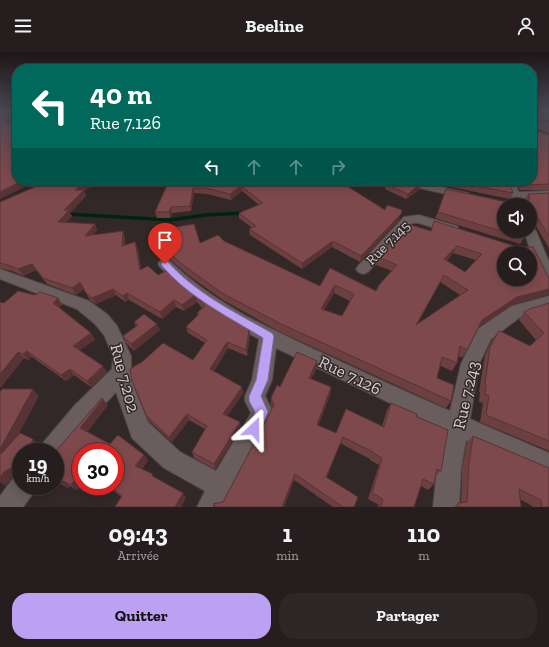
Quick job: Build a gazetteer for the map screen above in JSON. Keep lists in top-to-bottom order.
{
  "streets": {
    "street": [
      "Rue 7.145",
      "Rue 7.126",
      "Rue 7.202",
      "Rue 7.243"
    ]
  },
  "crossings": [
    ["Rue 7.126", "Rue 7.202"],
    ["Rue 7.126", "Rue 7.243"]
  ],
  "page": {
    "header": "Beeline",
    "turn": ["40 m", "Rue 7.126"],
    "speed": "19 km/h",
    "limit": "30",
    "eta": [
      "09:43",
      "Arrivée",
      "1",
      "min",
      "110",
      "m"
    ],
    "buttons": ["Quitter", "Partager"]
  }
}
